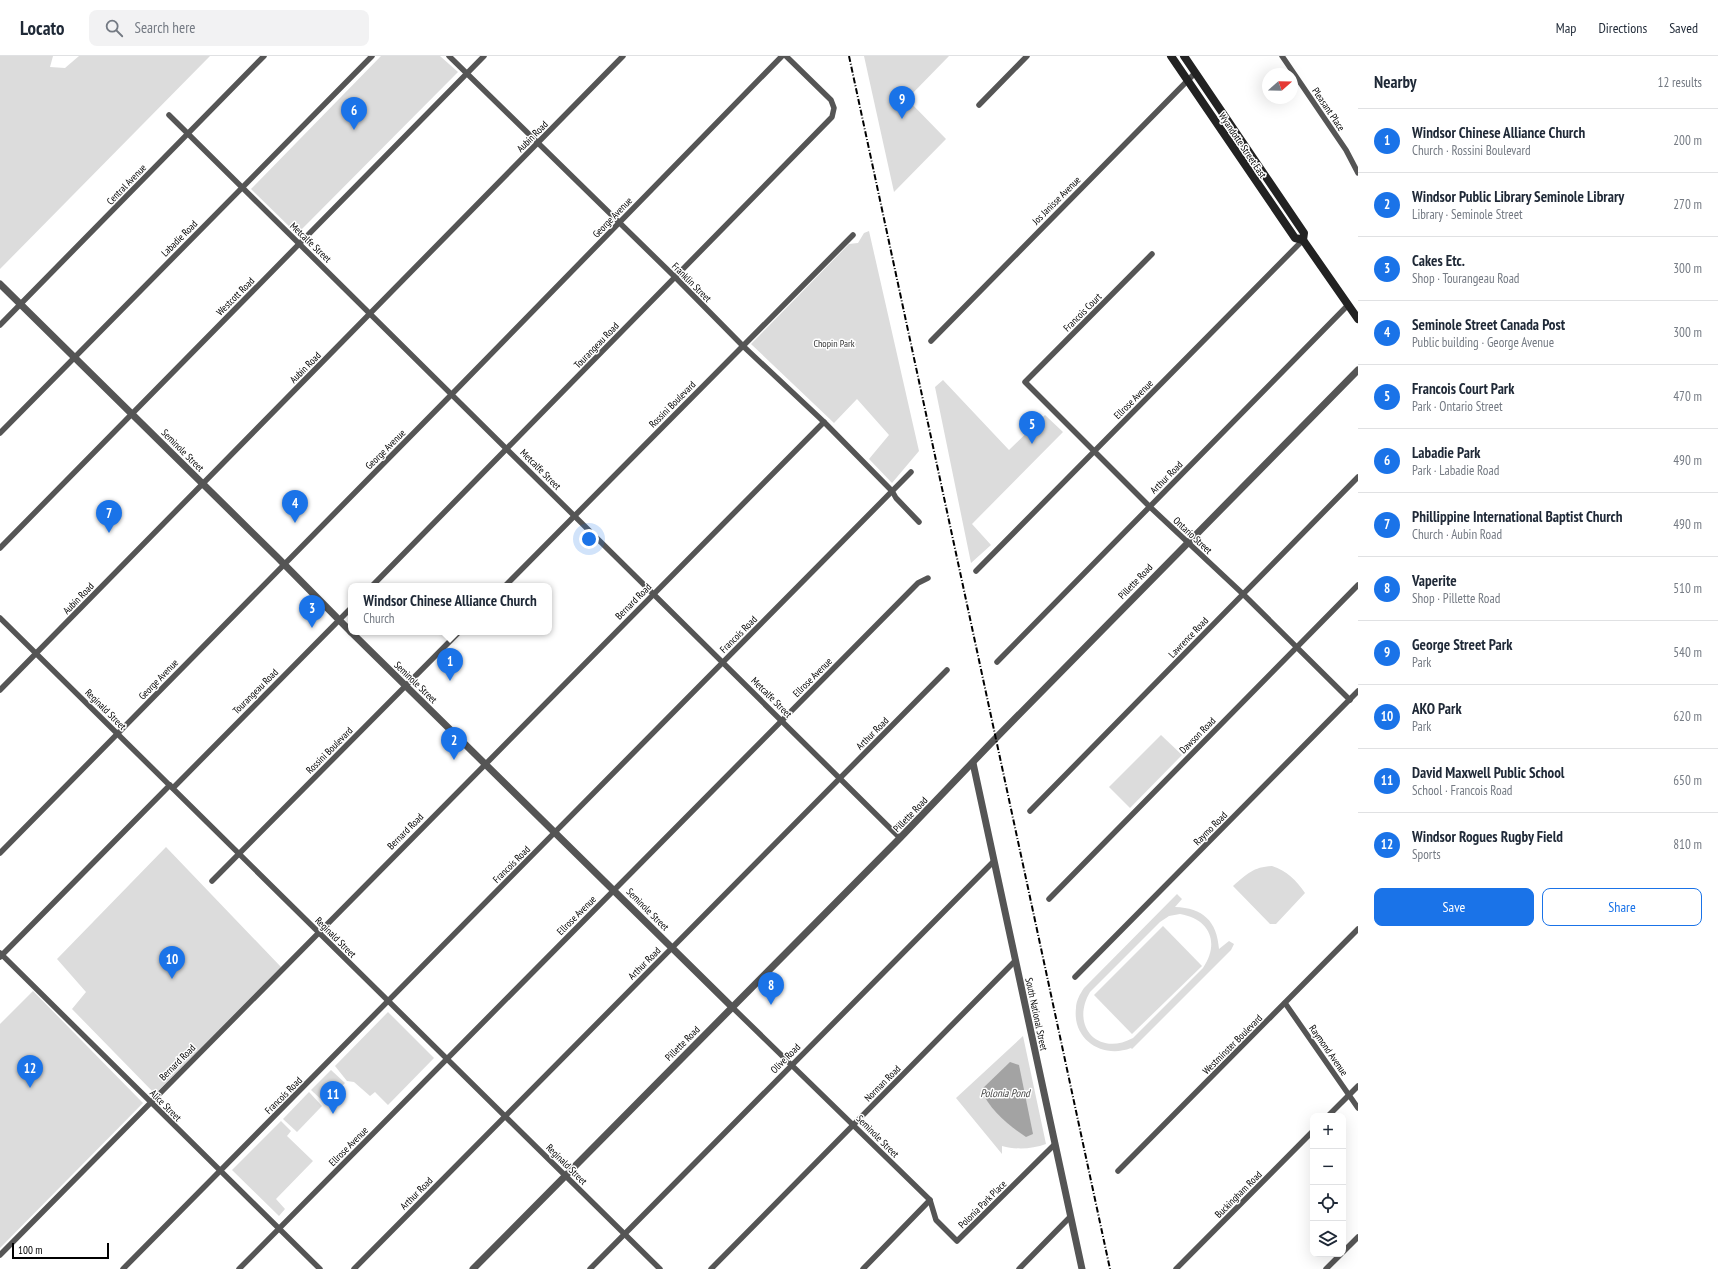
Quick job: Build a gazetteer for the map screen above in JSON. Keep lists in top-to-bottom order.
{
  "streets": {
    "main road": ["Wyandotte Street East"],
    "street": [
      "Pleasant Place",
      "Aubin Road",
      "Central Avenue",
      "Jos Janisse Avenue",
      "George Avenue",
      "Labadie Road",
      "Metcalfe Street",
      "Franklin Street",
      "Westcott Road",
      "Francois Court",
      "Tourangeau Road",
      "Ellrose Avenue",
      "Rossini Boulevard",
      "Seminole Street",
      "Arthur Road",
      "Ontario Street",
      "Pillette Road",
      "Bernard Road",
      "Francois Road",
      "Lawrence Road",
      "Reginald Street",
      "Dawson Road",
      "Raymo Road",
      "South National Street",
      "Westminster Boulevard",
      "Raymond Avenue",
      "Olive Road",
      "Norman Road",
      "Alice Street",
      "Buckingham Road",
      "Polonia Park Place"
    ]
  },
  "crossings": [
    ["Aubin Road", "Metcalfe Street"],
    ["Aubin Road", "Franklin Street"],
    ["Aubin Road", "Seminole Street"],
    ["Aubin Road", "Reginald Street"],
    ["Wyandotte Street East", "Jos Janisse Avenue"],
    ["Wyandotte Street East", "Ellrose Avenue"],
    ["Wyandotte Street East", "Arthur Road"],
    ["Central Avenue", "Metcalfe Street"],
    ["Central Avenue", "Seminole Street"],
    ["George Avenue", "Metcalfe Street"],
    ["George Avenue", "Franklin Street"],
    ["George Avenue", "Seminole Street"],
    ["George Avenue", "Reginald Street"],
    ["Labadie Road", "Metcalfe Street"],
    ["Labadie Road", "Seminole Street"],
    ["Metcalfe Street", "Westcott Road"],
    ["Metcalfe Street", "Tourangeau Road"],
    ["Metcalfe Street", "Ellrose Avenue"],
    ["Metcalfe Street", "Rossini Boulevard"],
    ["Metcalfe Street", "Arthur Road"],
    ["Metcalfe Street", "Pillette Road"],
    ["Metcalfe Street", "Bernard Road"],
    ["Metcalfe Street", "Francois Road"],
    ["Franklin Street", "Westcott Road"],
    ["Franklin Street", "Tourangeau Road"],
    ["Franklin Street", "Rossini Boulevard"],
    ["Franklin Street", "Bernard Road"],
    ["Franklin Street", "Francois Road"],
    ["Westcott Road", "Seminole Street"],
    ["Francois Court", "Ontario Street"],
    ["Tourangeau Road", "Seminole Street"],
    ["Tourangeau Road", "Reginald Street"],
    ["Tourangeau Road", "Alice Street"],
    ["Ellrose Avenue", "Seminole Street"],
    ["Ellrose Avenue", "Ontario Street"],
    ["Ellrose Avenue", "Reginald Street"],
    ["Ellrose Avenue", "Alice Street"],
    ["Rossini Boulevard", "Seminole Street"],
    ["Rossini Boulevard", "Reginald Street"],
    ["Seminole Street", "Arthur Road"],
    ["Seminole Street", "Pillette Road"],
    ["Seminole Street", "Bernard Road"],
    ["Seminole Street", "Francois Road"],
    ["Seminole Street", "Olive Road"],
    ["Seminole Street", "Norman Road"],
    ["Seminole Street", "Polonia Park Place"],
    ["Arthur Road", "Ontario Street"],
    ["Arthur Road", "Reginald Street"],
    ["Ontario Street", "Pillette Road"],
    ["Ontario Street", "Lawrence Road"],
    ["Ontario Street", "Dawson Road"],
    ["Ontario Street", "Raymo Road"],
    ["Pillette Road", "Reginald Street"],
    ["Pillette Road", "South National Street"],
    ["Bernard Road", "Reginald Street"],
    ["Bernard Road", "Alice Street"],
    ["Francois Road", "Reginald Street"],
    ["Francois Road", "Alice Street"],
    ["Reginald Street", "Olive Road"],
    ["South National Street", "Olive Road"],
    ["South National Street", "Norman Road"],
    ["South National Street", "Polonia Park Place"],
    ["Westminster Boulevard", "Raymond Avenue"]
  ],
  "water": ["Polonia Pond"],
  "parks": ["Chopin Park"],
  "scale_bar": "100 m",
  "north": "right",
  "page": {
    "header": "Locato",
    "search": "Search here",
    "nav": ["Map", "Directions", "Saved"],
    "heading": ["Nearby", "12 results"],
    "pins": [
      "9",
      "6",
      "5",
      "4",
      "7",
      "3",
      "1",
      "2",
      "10",
      "8",
      "12",
      "11"
    ],
    "list": [
      {
        "mark": "1",
        "name": "Windsor Chinese Alliance Church",
        "note": "Church · Rossini Boulevard",
        "value": "200 m"
      },
      {
        "mark": "2",
        "name": "Windsor Public Library Seminole Library",
        "note": "Library · Seminole Street",
        "value": "270 m"
      },
      {
        "mark": "3",
        "name": "Cakes Etc.",
        "note": "Shop · Tourangeau Road",
        "value": "300 m"
      },
      {
        "mark": "4",
        "name": "Seminole Street Canada Post",
        "note": "Public building · George Avenue",
        "value": "300 m"
      },
      {
        "mark": "5",
        "name": "Francois Court Park",
        "note": "Park · Ontario Street",
        "value": "470 m"
      },
      {
        "mark": "6",
        "name": "Labadie Park",
        "note": "Park · Labadie Road",
        "value": "490 m"
      },
      {
        "mark": "7",
        "name": "Phillippine International Baptist Church",
        "note": "Church · Aubin Road",
        "value": "490 m"
      },
      {
        "mark": "8",
        "name": "Vaperite",
        "note": "Shop · Pillette Road",
        "value": "510 m"
      },
      {
        "mark": "9",
        "name": "George Street Park",
        "note": "Park",
        "value": "540 m"
      },
      {
        "mark": "10",
        "name": "AKO Park",
        "note": "Park",
        "value": "620 m"
      },
      {
        "mark": "11",
        "name": "David Maxwell Public School",
        "note": "School · Francois Road",
        "value": "650 m"
      },
      {
        "mark": "12",
        "name": "Windsor Rogues Rugby Field",
        "note": "Sports",
        "value": "810 m"
      }
    ],
    "popup": ["Windsor Chinese Alliance Church", "Church"],
    "buttons": ["Save", "Share"],
    "map_buttons": ["+", "−"],
    "scale": "100 m"
  }
}
